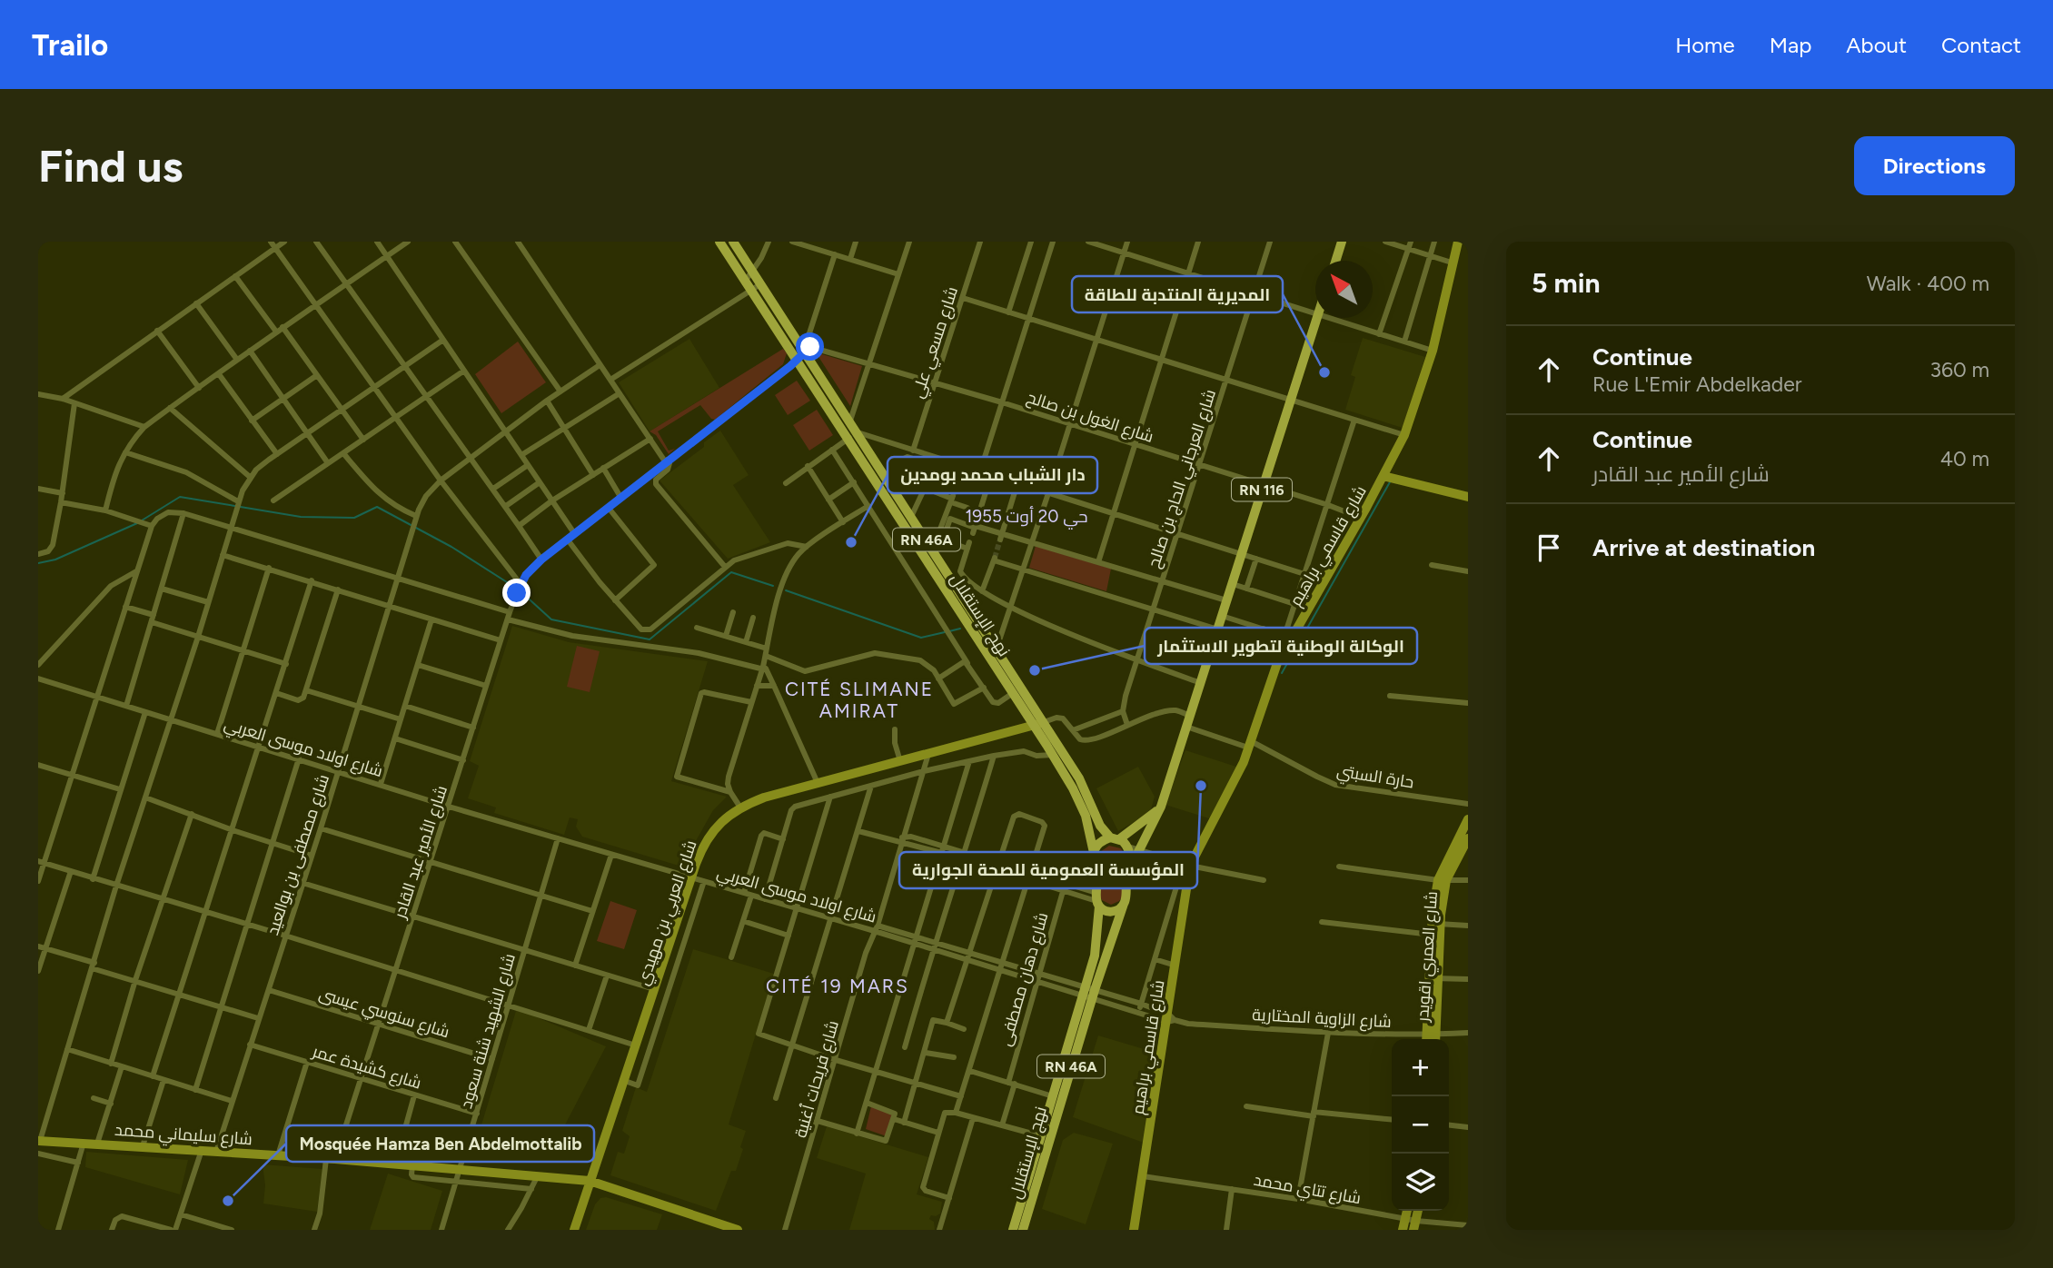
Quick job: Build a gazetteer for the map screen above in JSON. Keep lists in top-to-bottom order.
{
  "streets": {
    "main road": ["RN 116", "RN 46A", "نهج الإستقلال"],
    "street": [
      "شارع مسعي علي",
      "شارع الغول بن صالح",
      "شارع العرجاني الحاج بن صالح",
      "شارع قاسمي براهيم",
      "شارع اولاد موسى العربي",
      "حارة السبتي",
      "شارع الأمير عبد القادر",
      "شارع مصطفى بن بوالعيد",
      "شارع العربي بن مهيدي",
      "شارع العمري اقويدر",
      "شارع دهان مصطفى",
      "شارع سنوسي عيسى",
      "شارع الزاوية المختارية",
      "شارع الشهيد شنة سعود",
      "شارع كشيدة عمر",
      "شارع فريحات ٱغنية",
      "شارع سليماني محمد",
      "شارع تتاي محمد"
    ]
  },
  "crossings": [
    ["شارع مسعي علي", "شارع الغول بن صالح"],
    ["شارع الغول بن صالح", "شارع العرجاني الحاج بن صالح"],
    ["شارع الغول بن صالح", "RN 116"],
    ["شارع الغول بن صالح", "شارع قاسمي براهيم"],
    ["شارع الغول بن صالح", "نهج الإستقلال"],
    ["RN 116", "نهج الإستقلال"],
    ["RN 116", "حارة السبتي"],
    ["شارع قاسمي براهيم", "شارع اولاد موسى العربي"],
    ["شارع قاسمي براهيم", "حارة السبتي"],
    ["شارع قاسمي براهيم", "شارع الزاوية المختارية"],
    ["شارع قاسمي براهيم", "شارع تتاي محمد"],
    ["نهج الإستقلال", "شارع اولاد موسى العربي"],
    ["نهج الإستقلال", "شارع الأمير عبد القادر"],
    ["نهج الإستقلال", "شارع العربي بن مهيدي"],
    ["شارع اولاد موسى العربي", "شارع الأمير عبد القادر"],
    ["شارع اولاد موسى العربي", "شارع مصطفى بن بوالعيد"],
    ["شارع اولاد موسى العربي", "شارع العربي بن مهيدي"],
    ["شارع اولاد موسى العربي", "شارع دهان مصطفى"],
    ["شارع اولاد موسى العربي", "شارع الزاوية المختارية"],
    ["شارع اولاد موسى العربي", "شارع الشهيد شنة سعود"],
    ["شارع اولاد موسى العربي", "شارع فريحات ٱغنية"],
    ["شارع الأمير عبد القادر", "شارع سنوسي عيسى"],
    ["شارع الأمير عبد القادر", "شارع كشيدة عمر"],
    ["شارع الأمير عبد القادر", "شارع سليماني محمد"],
    ["شارع مصطفى بن بوالعيد", "شارع سنوسي عيسى"],
    ["شارع مصطفى بن بوالعيد", "شارع كشيدة عمر"],
    ["شارع مصطفى بن بوالعيد", "شارع سليماني محمد"],
    ["شارع العربي بن مهيدي", "شارع فريحات ٱغنية"],
    ["شارع العربي بن مهيدي", "شارع سليماني محمد"],
    ["شارع العمري اقويدر", "شارع الزاوية المختارية"],
    ["شارع سنوسي عيسى", "شارع الشهيد شنة سعود"],
    ["شارع الشهيد شنة سعود", "شارع كشيدة عمر"],
    ["شارع الشهيد شنة سعود", "شارع سليماني محمد"]
  ],
  "districts": ["حي 20 أوت 1955", "CITÉ SLIMANE AMIRAT", "CITÉ 19 MARS"],
  "places": [
    "المديرية المنتدبة للطاقة",
    "دار الشباب محمد بومدين",
    "الوكالة الوطنية لتطوير الاستثمار",
    "المؤسسة العمومية للصحة الجوارية",
    "Mosquée Hamza Ben Abdelmottalib"
  ],
  "north": "top left",
  "page": {
    "header": "Trailo",
    "nav": [
      "Home",
      "Map",
      "About",
      "Contact"
    ],
    "buttons": "Directions",
    "title": "Find us",
    "heading": ["5 min", "Walk · 400 m"],
    "list": [
      ["Continue", "Rue L'Emir Abdelkader", "360 m"],
      ["Continue", "شارع الأمير عبد القادر", "40 m"],
      "Arrive at destination"
    ],
    "map_buttons": ["+", "−"]
  }
}
